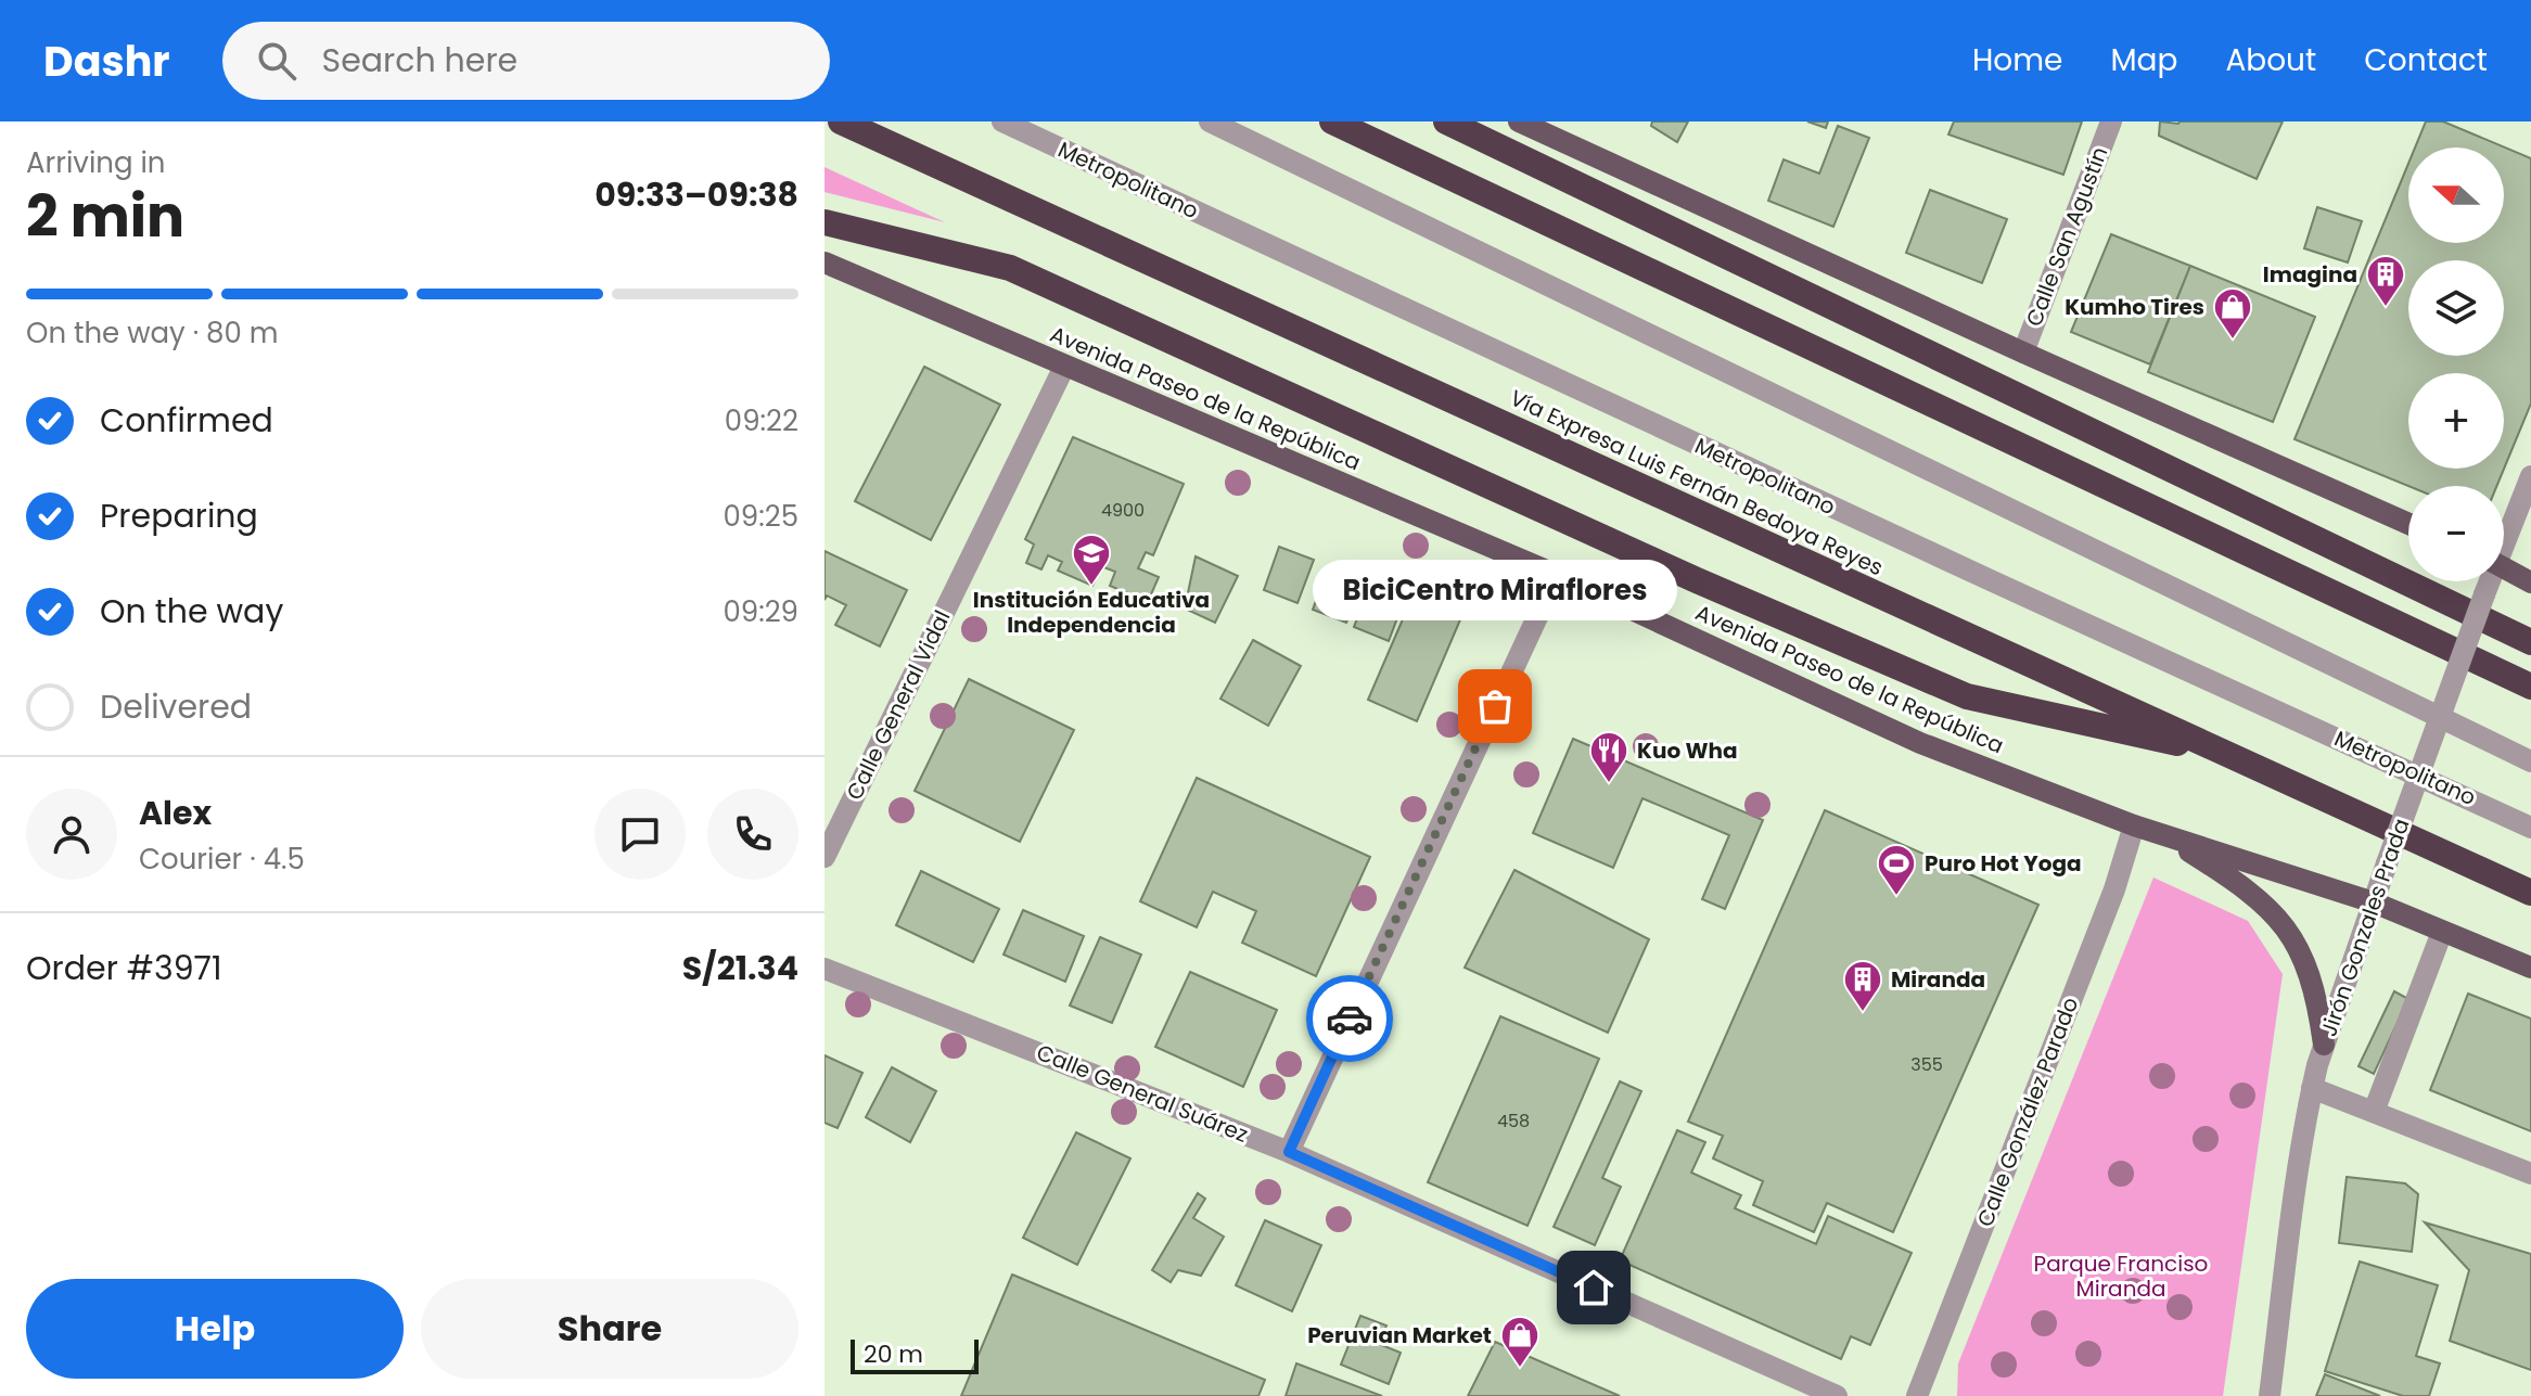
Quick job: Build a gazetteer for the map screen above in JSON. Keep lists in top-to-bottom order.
{
  "streets": {
    "highway": ["Vía Expresa Luis Fernán Bedoya Reyes"],
    "main road": ["Avenida Paseo de la República"],
    "street": [
      "Metropolitano",
      "Calle San Agustín",
      "Calle General Vidal",
      "Jirón Gonzales Prada",
      "Calle General Suárez",
      "Calle González Parado"
    ]
  },
  "crossings": [
    ["Avenida Paseo de la República", "Calle General Vidal"],
    ["Avenida Paseo de la República", "Jirón Gonzales Prada"],
    ["Avenida Paseo de la República", "Calle González Parado"]
  ],
  "parks": ["Parque Franciso Miranda"],
  "places": {
    "building": ["Imagina", "Miranda"],
    "shop": ["Kumho Tires", "Peruvian Market"],
    "school or university": ["Institución Educativa Independencia"],
    "other": ["BiciCentro Miraflores"],
    "restaurant": ["Kuo Wha"],
    "sports": ["Puro Hot Yoga"]
  },
  "house_numbers": ["4900", "355", "458"],
  "scale_bar": "20 m",
  "north": "left",
  "page": {
    "header": "Dashr",
    "search": "Search here",
    "nav": [
      "Home",
      "Map",
      "About",
      "Contact"
    ],
    "heading": ["2 min", "Arriving in", "09:33–09:38"],
    "panel": [
      "Alex",
      "Courier · 4.5",
      "Order #3971",
      "S/21.34"
    ],
    "map_buttons": ["+", "−"],
    "bar": "On the way · 80 m",
    "list": [
      ["Confirmed", "09:22"],
      ["Preparing", "09:25"],
      ["On the way", "09:29"],
      "Delivered"
    ],
    "bubble": "BiciCentro Miraflores",
    "buttons": ["Help", "Share"],
    "scale": "20 m"
  }
}
